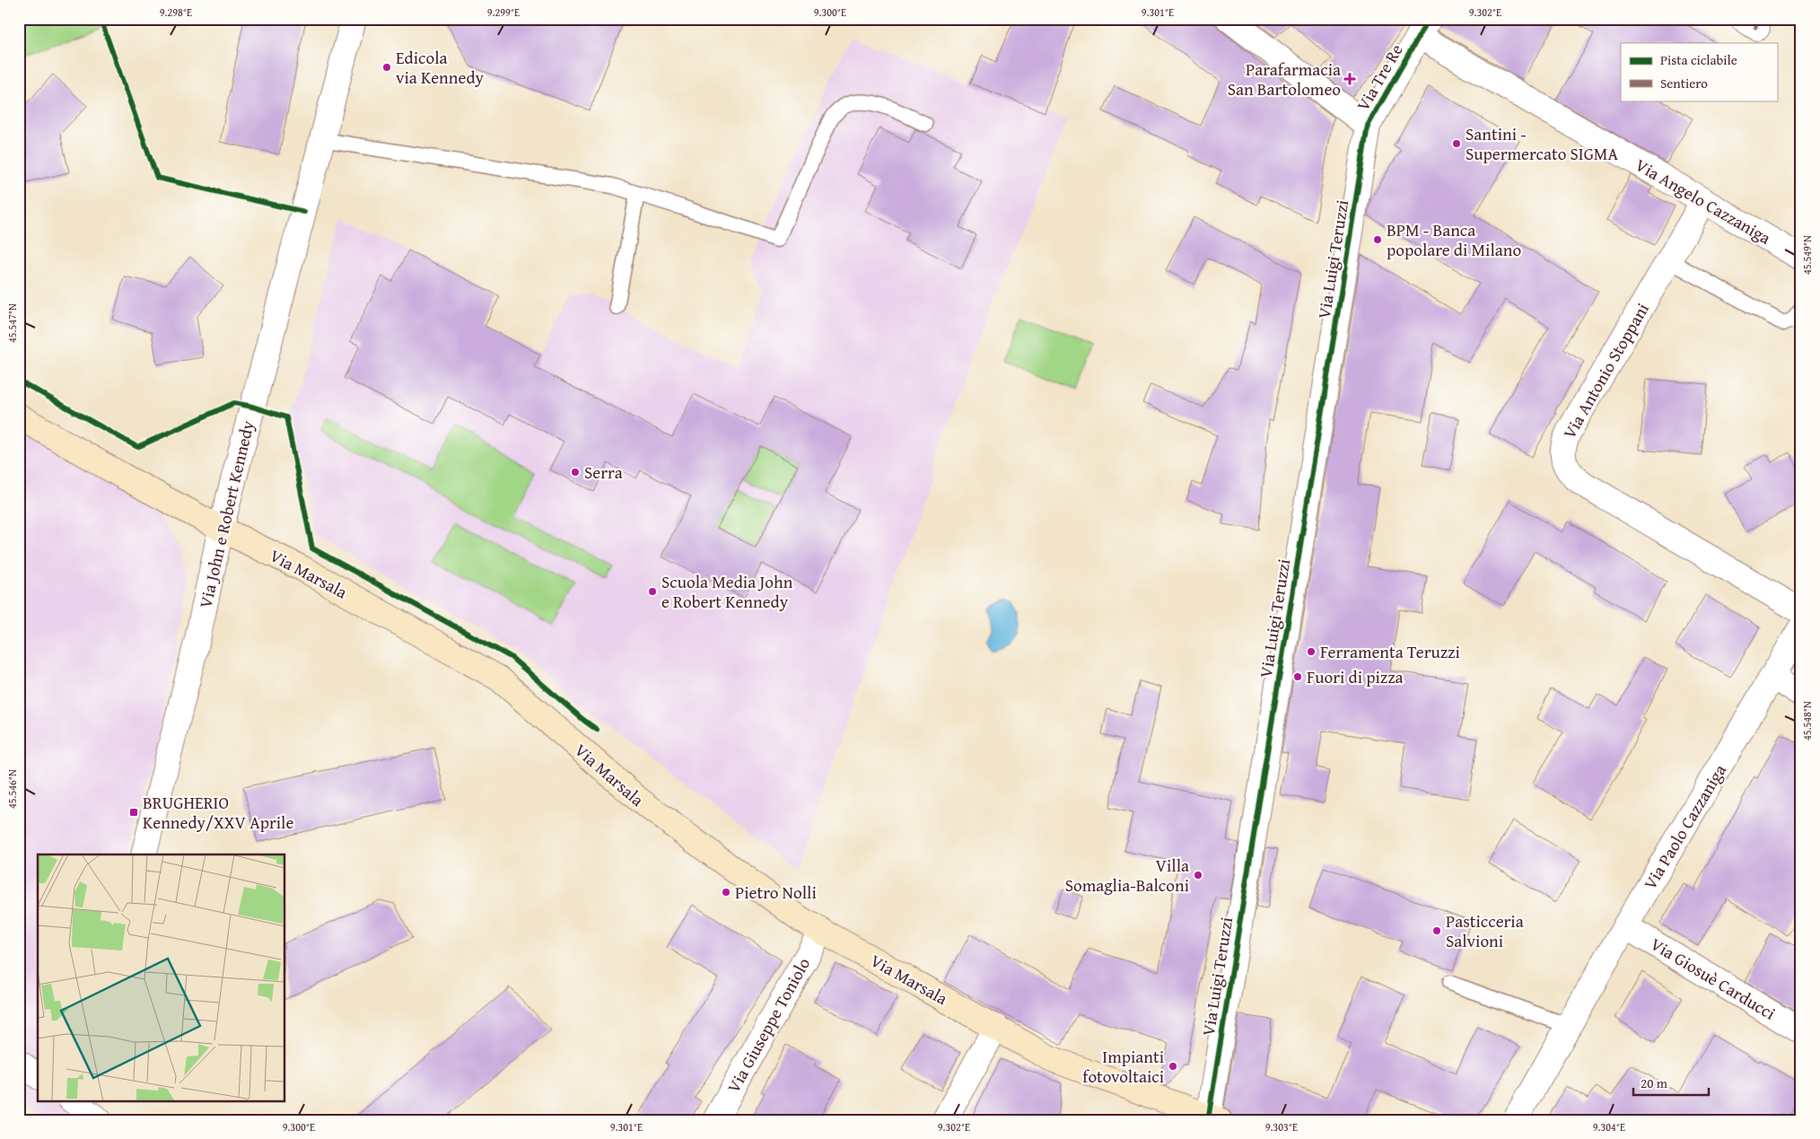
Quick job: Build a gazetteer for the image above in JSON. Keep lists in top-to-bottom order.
{
  "streets": {
    "main road": ["Via Marsala"],
    "street": [
      "Via Tre Re",
      "Via Angelo Cazzaniga",
      "Via Luigi Teruzzi",
      "Via Antonio Stoppani",
      "Via John e Robert Kennedy",
      "Via Paolo Cazzaniga",
      "Via Giosuè Carducci",
      "Via Giuseppe Toniolo"
    ]
  },
  "crossings": [
    ["Via Tre Re", "Via Angelo Cazzaniga"],
    ["Via Tre Re", "Via Luigi Teruzzi"],
    ["Via Angelo Cazzaniga", "Via Antonio Stoppani"],
    ["Via Luigi Teruzzi", "Via Marsala"],
    ["Via John e Robert Kennedy", "Via Marsala"],
    ["Via Marsala", "Via Giuseppe Toniolo"],
    ["Via Paolo Cazzaniga", "Via Giosuè Carducci"]
  ],
  "places": {
    "other": [
      "Edicola via Kennedy",
      "Santini - Supermercato SIGMA",
      "BPM - Banca popolare di Milano",
      "Serra",
      "Scuola Media John e Robert Kennedy",
      "Ferramenta Teruzzi",
      "Fuori di pizza",
      "Villa Somaglia-Balconi",
      "Pietro Nolli",
      "Pasticceria Salvioni",
      "Impianti fotovoltaici"
    ],
    "health": ["Parafarmacia San Bartolomeo"],
    "transit": ["BRUGHERIO Kennedy/XXV Aprile"]
  },
  "legend": ["Pista ciclabile", "Sentiero"],
  "scale_bar": "20 m",
  "coordinates": [
    "9.298°E",
    "9.299°E",
    "9.300°E",
    "9.301°E",
    "9.302°E",
    "45.549°N",
    "45.547°N",
    "45.548°N",
    "45.546°N",
    "9.303°E",
    "9.304°E"
  ]
}
